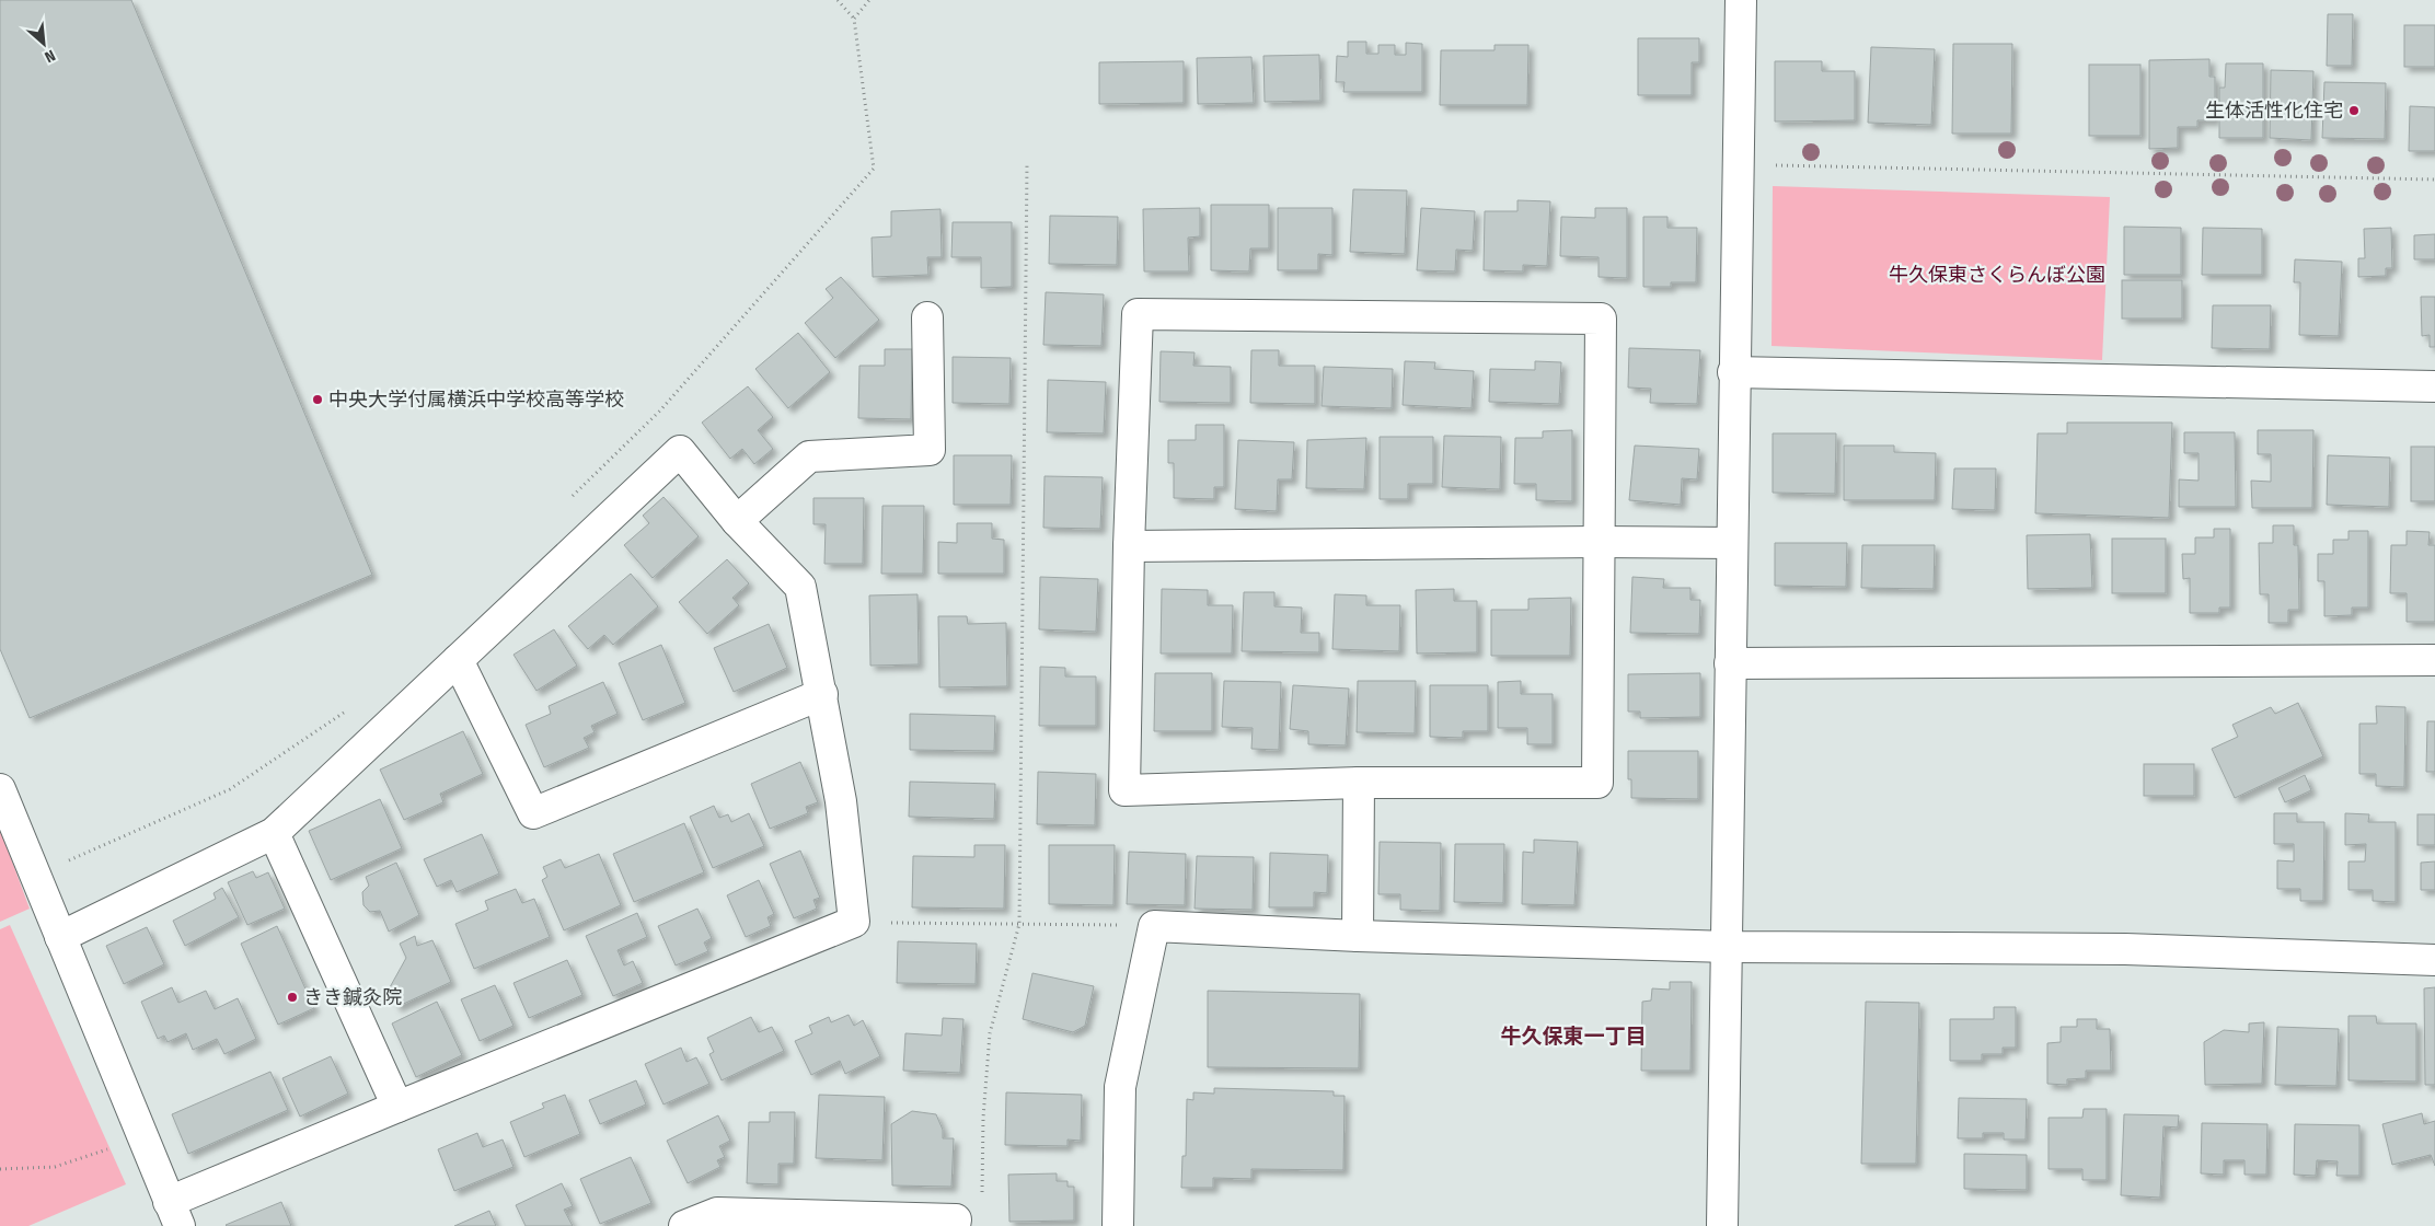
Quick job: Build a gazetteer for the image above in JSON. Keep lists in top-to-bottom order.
{
  "districts": ["牛久保東一丁目"],
  "parks": ["牛久保東さくらんぼ公園"],
  "places": ["生体活性化住宅", "中央大学付属横浜中学校高等学校", "きき鍼灸院"],
  "north": "bottom right"
}
